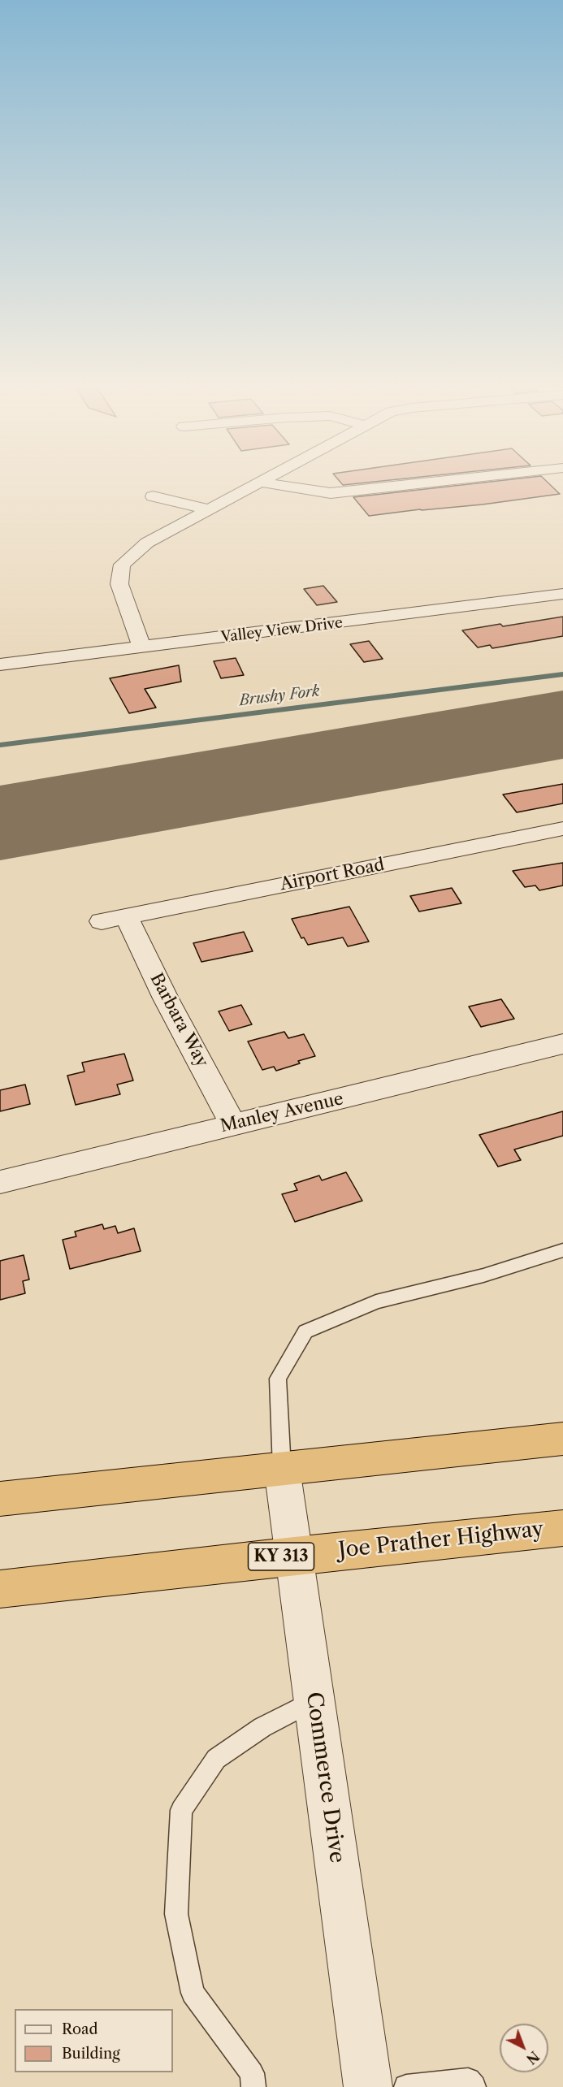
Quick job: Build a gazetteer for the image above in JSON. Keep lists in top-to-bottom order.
{
  "streets": {
    "highway": ["Joe Prather Highway", "KY 313"],
    "street": [
      "Valley View Drive",
      "Airport Road",
      "Barbara Way",
      "Manley Avenue",
      "Commerce Drive"
    ]
  },
  "crossings": [
    ["Airport Road", "Barbara Way"],
    ["Barbara Way", "Manley Avenue"],
    ["Joe Prather Highway", "Commerce Drive"]
  ],
  "water": ["Brushy Fork"],
  "legend": ["Road", "Building"],
  "north": "bottom right"
}
